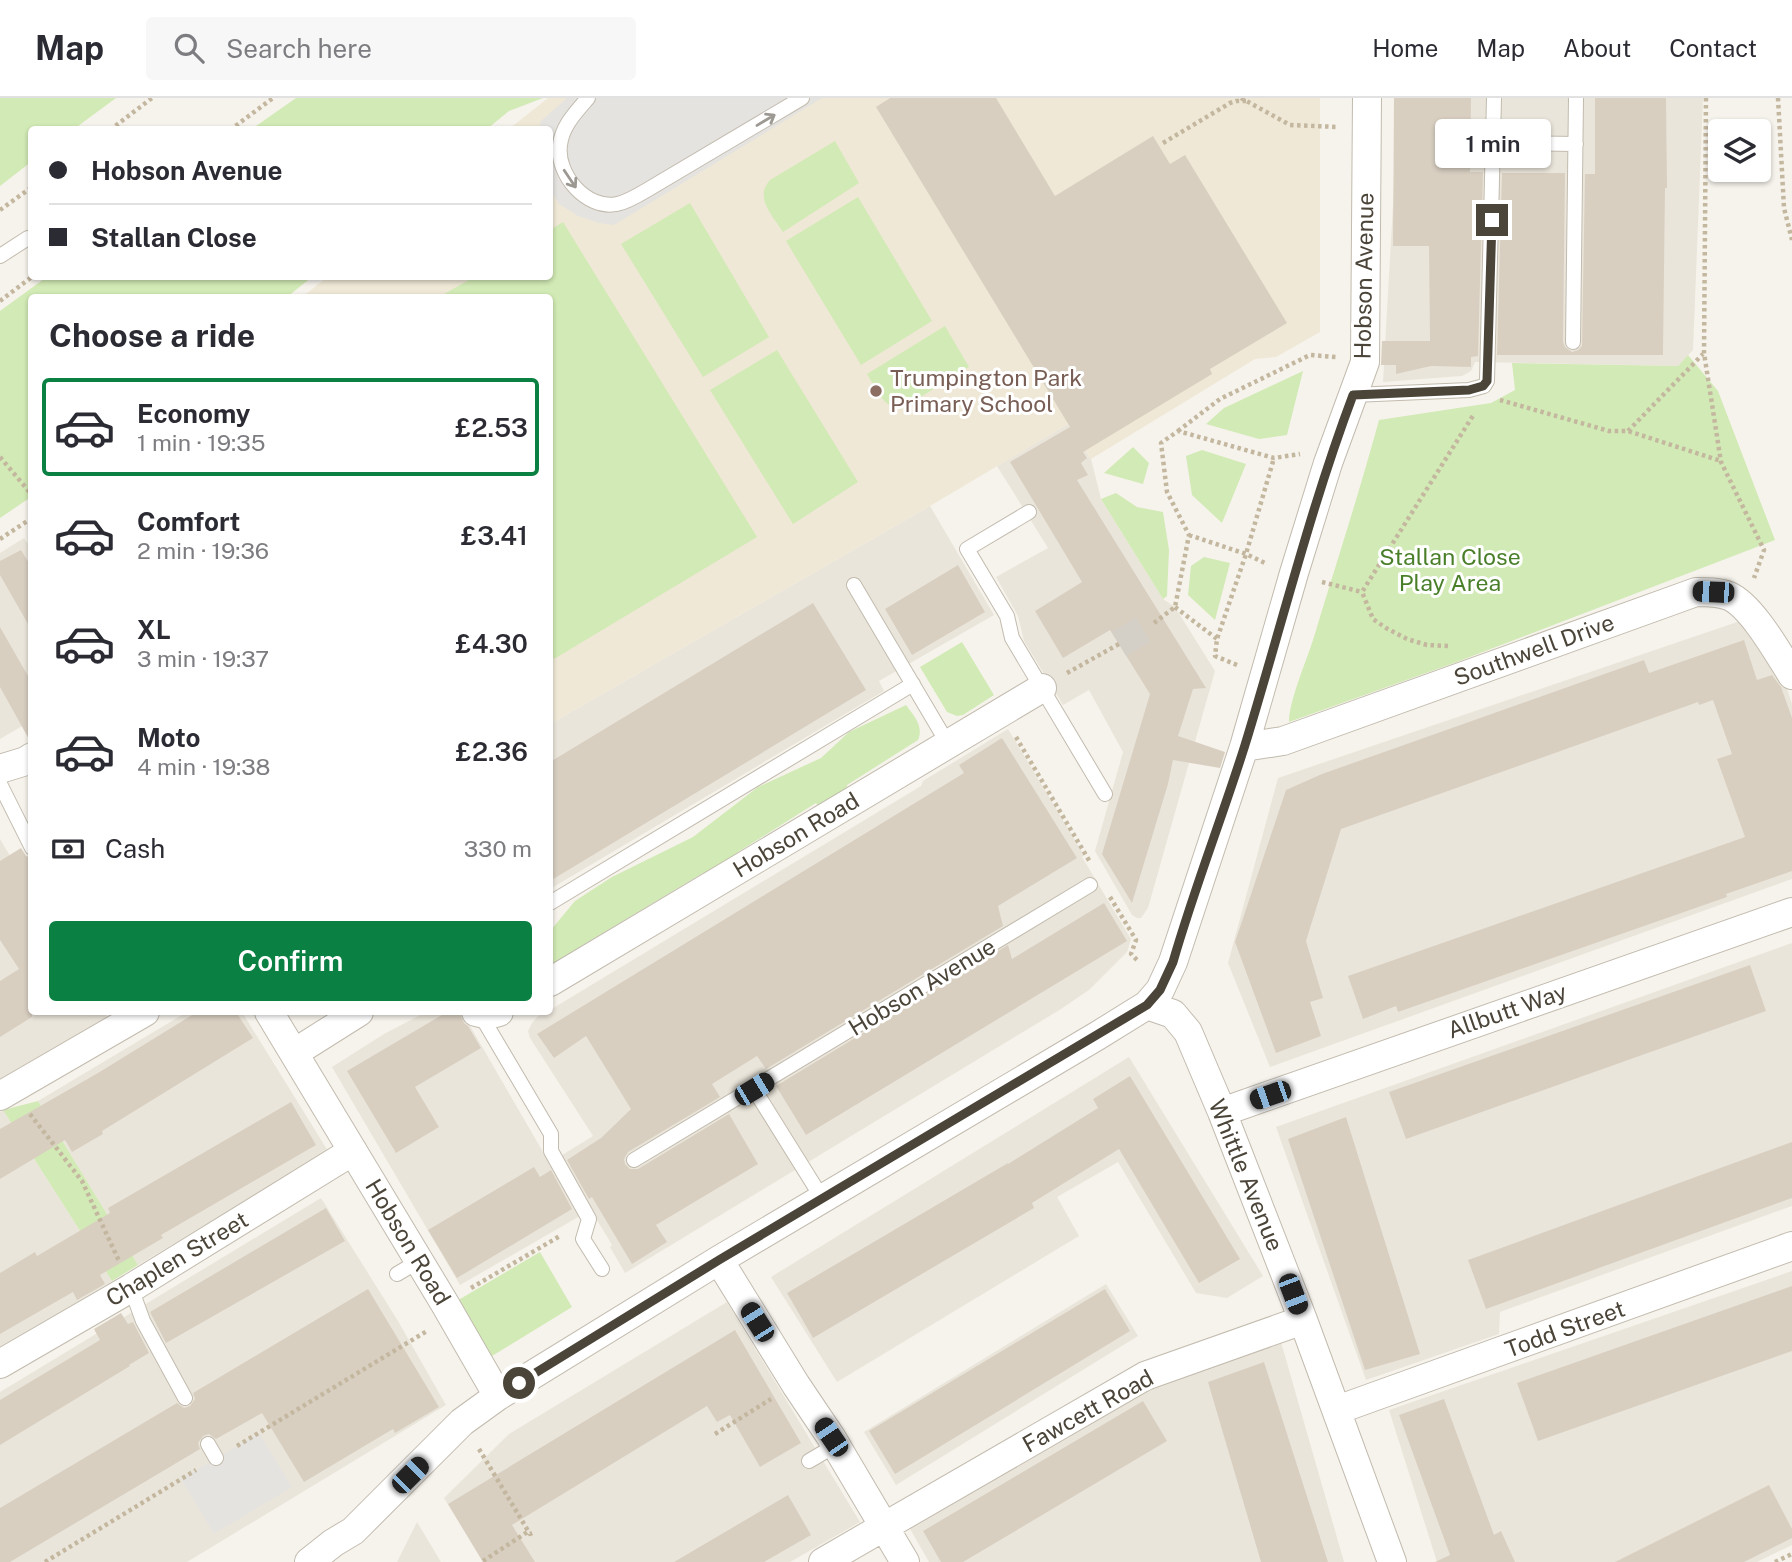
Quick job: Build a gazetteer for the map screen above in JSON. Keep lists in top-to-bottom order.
{
  "streets": {
    "street": [
      "Hobson Avenue",
      "Southwell Drive",
      "Hobson Road",
      "Allbutt Way",
      "Whittle Avenue",
      "Chaplen Street",
      "Todd Street",
      "Fawcett Road"
    ]
  },
  "crossings": [
    ["Hobson Avenue", "Southwell Drive"],
    ["Hobson Avenue", "Hobson Road"],
    ["Hobson Avenue", "Whittle Avenue"],
    ["Hobson Road", "Chaplen Street"],
    ["Allbutt Way", "Whittle Avenue"],
    ["Whittle Avenue", "Todd Street"],
    ["Whittle Avenue", "Fawcett Road"]
  ],
  "parks": ["Stallan Close Play Area"],
  "places": ["Trumpington Park Primary School"],
  "page": {
    "header": "Map",
    "search": "Search here",
    "nav": [
      "Home",
      "Map",
      "About",
      "Contact"
    ],
    "bubble": "1 min",
    "banner": ["Hobson Avenue", "Stallan Close"],
    "heading": "Choose a ride",
    "list": [
      {
        "name": "Economy",
        "note": "1 min · 19:35",
        "value": "£2.53"
      },
      {
        "name": "Comfort",
        "note": "2 min · 19:36",
        "value": "£3.41"
      },
      {
        "name": "XL",
        "note": "3 min · 19:37",
        "value": "£4.30"
      },
      {
        "name": "Moto",
        "note": "4 min · 19:38",
        "value": "£2.36"
      }
    ],
    "pay": ["Cash", "330 m"],
    "buttons": "Confirm"
  }
}
